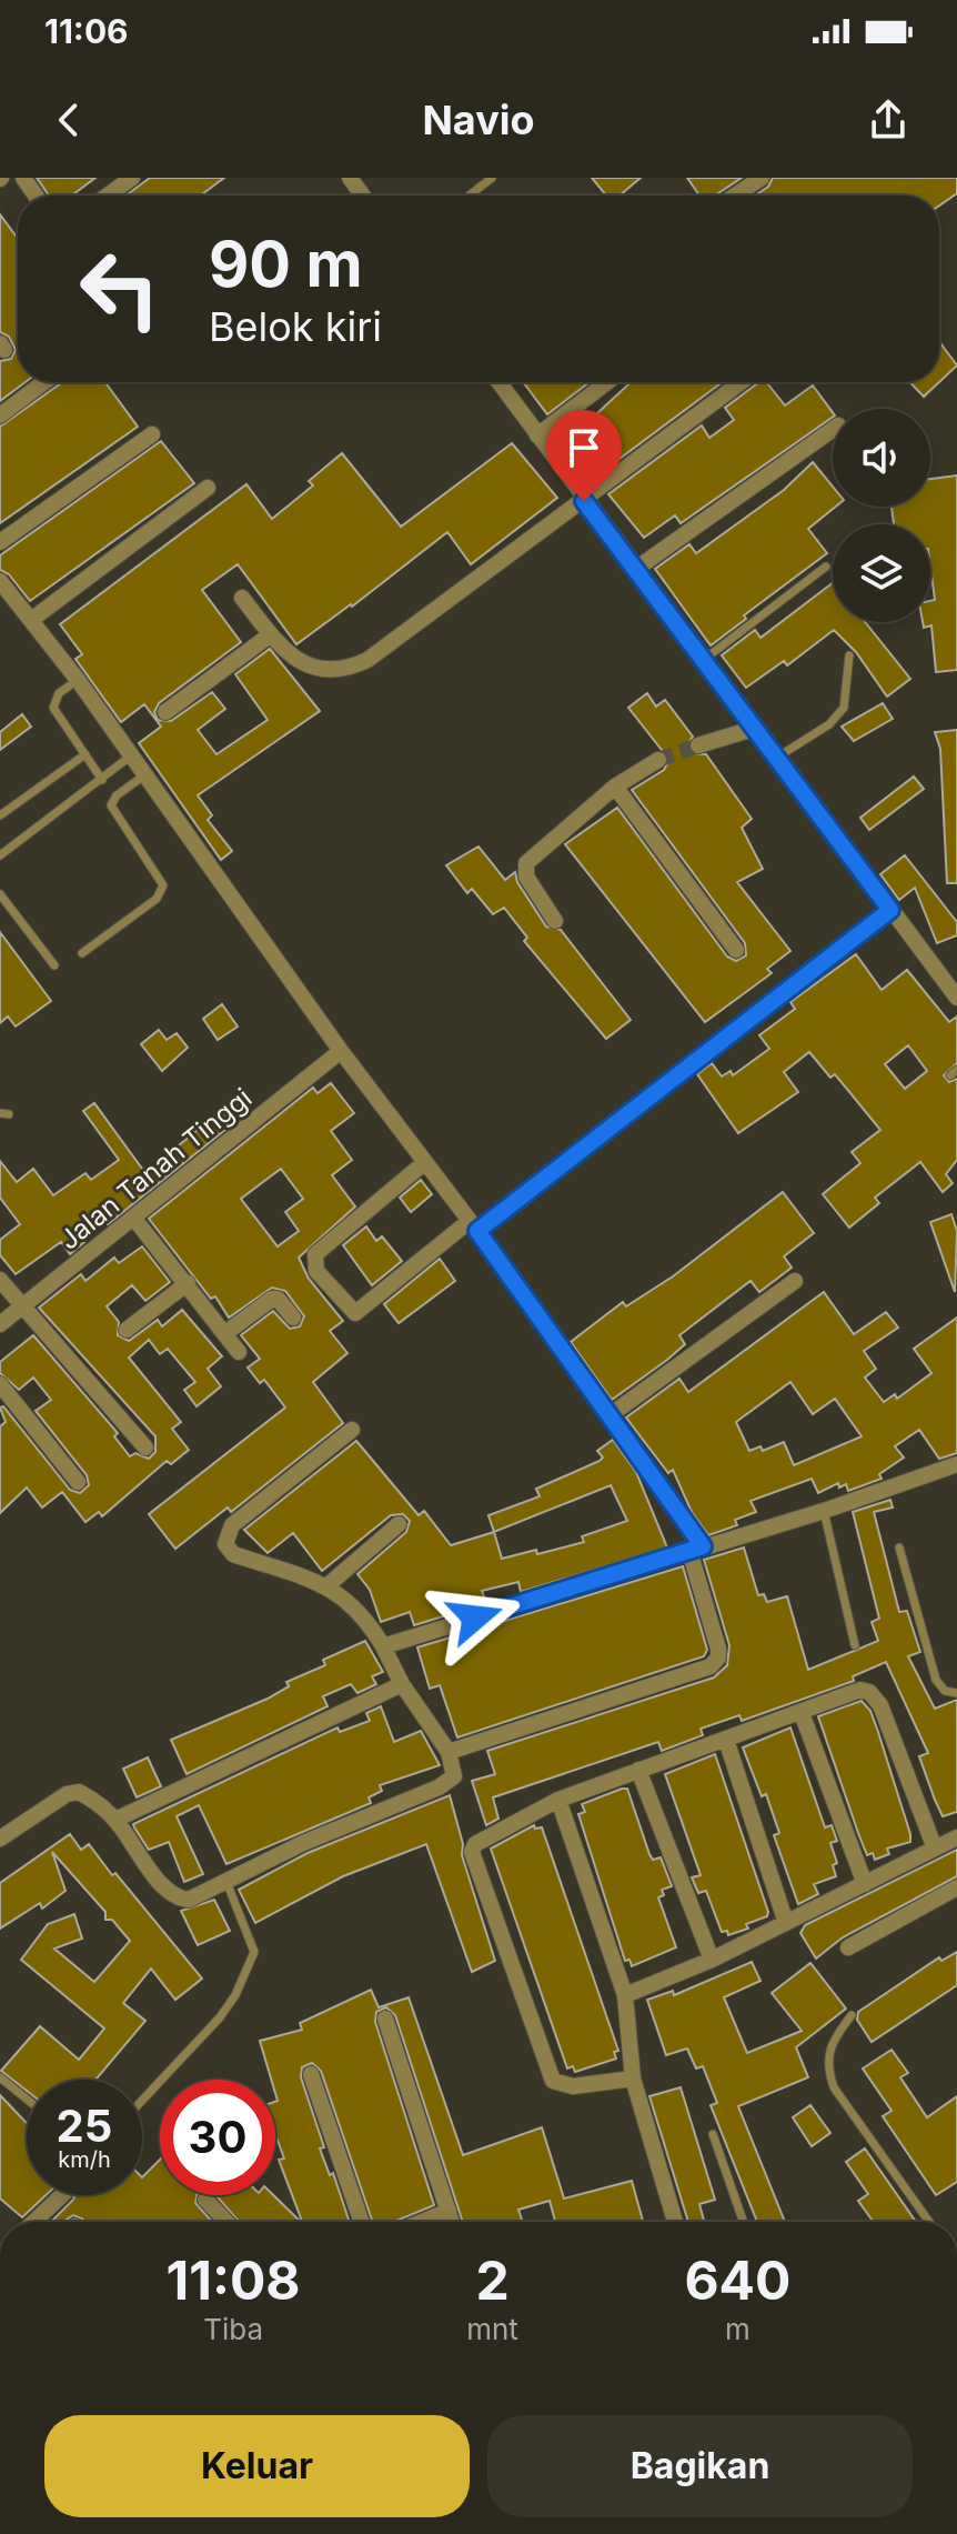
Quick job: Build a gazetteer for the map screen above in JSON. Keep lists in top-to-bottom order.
{
  "streets": {
    "street": ["Jalan Tanah Tinggi"]
  },
  "page": {
    "status": "11:06",
    "header": "Navio",
    "turn": ["90 m", "Belok kiri"],
    "speed": "25 km/h",
    "limit": "30",
    "eta": [
      "11:08",
      "Tiba",
      "2",
      "mnt",
      "640",
      "m"
    ],
    "buttons": ["Keluar", "Bagikan"]
  }
}
